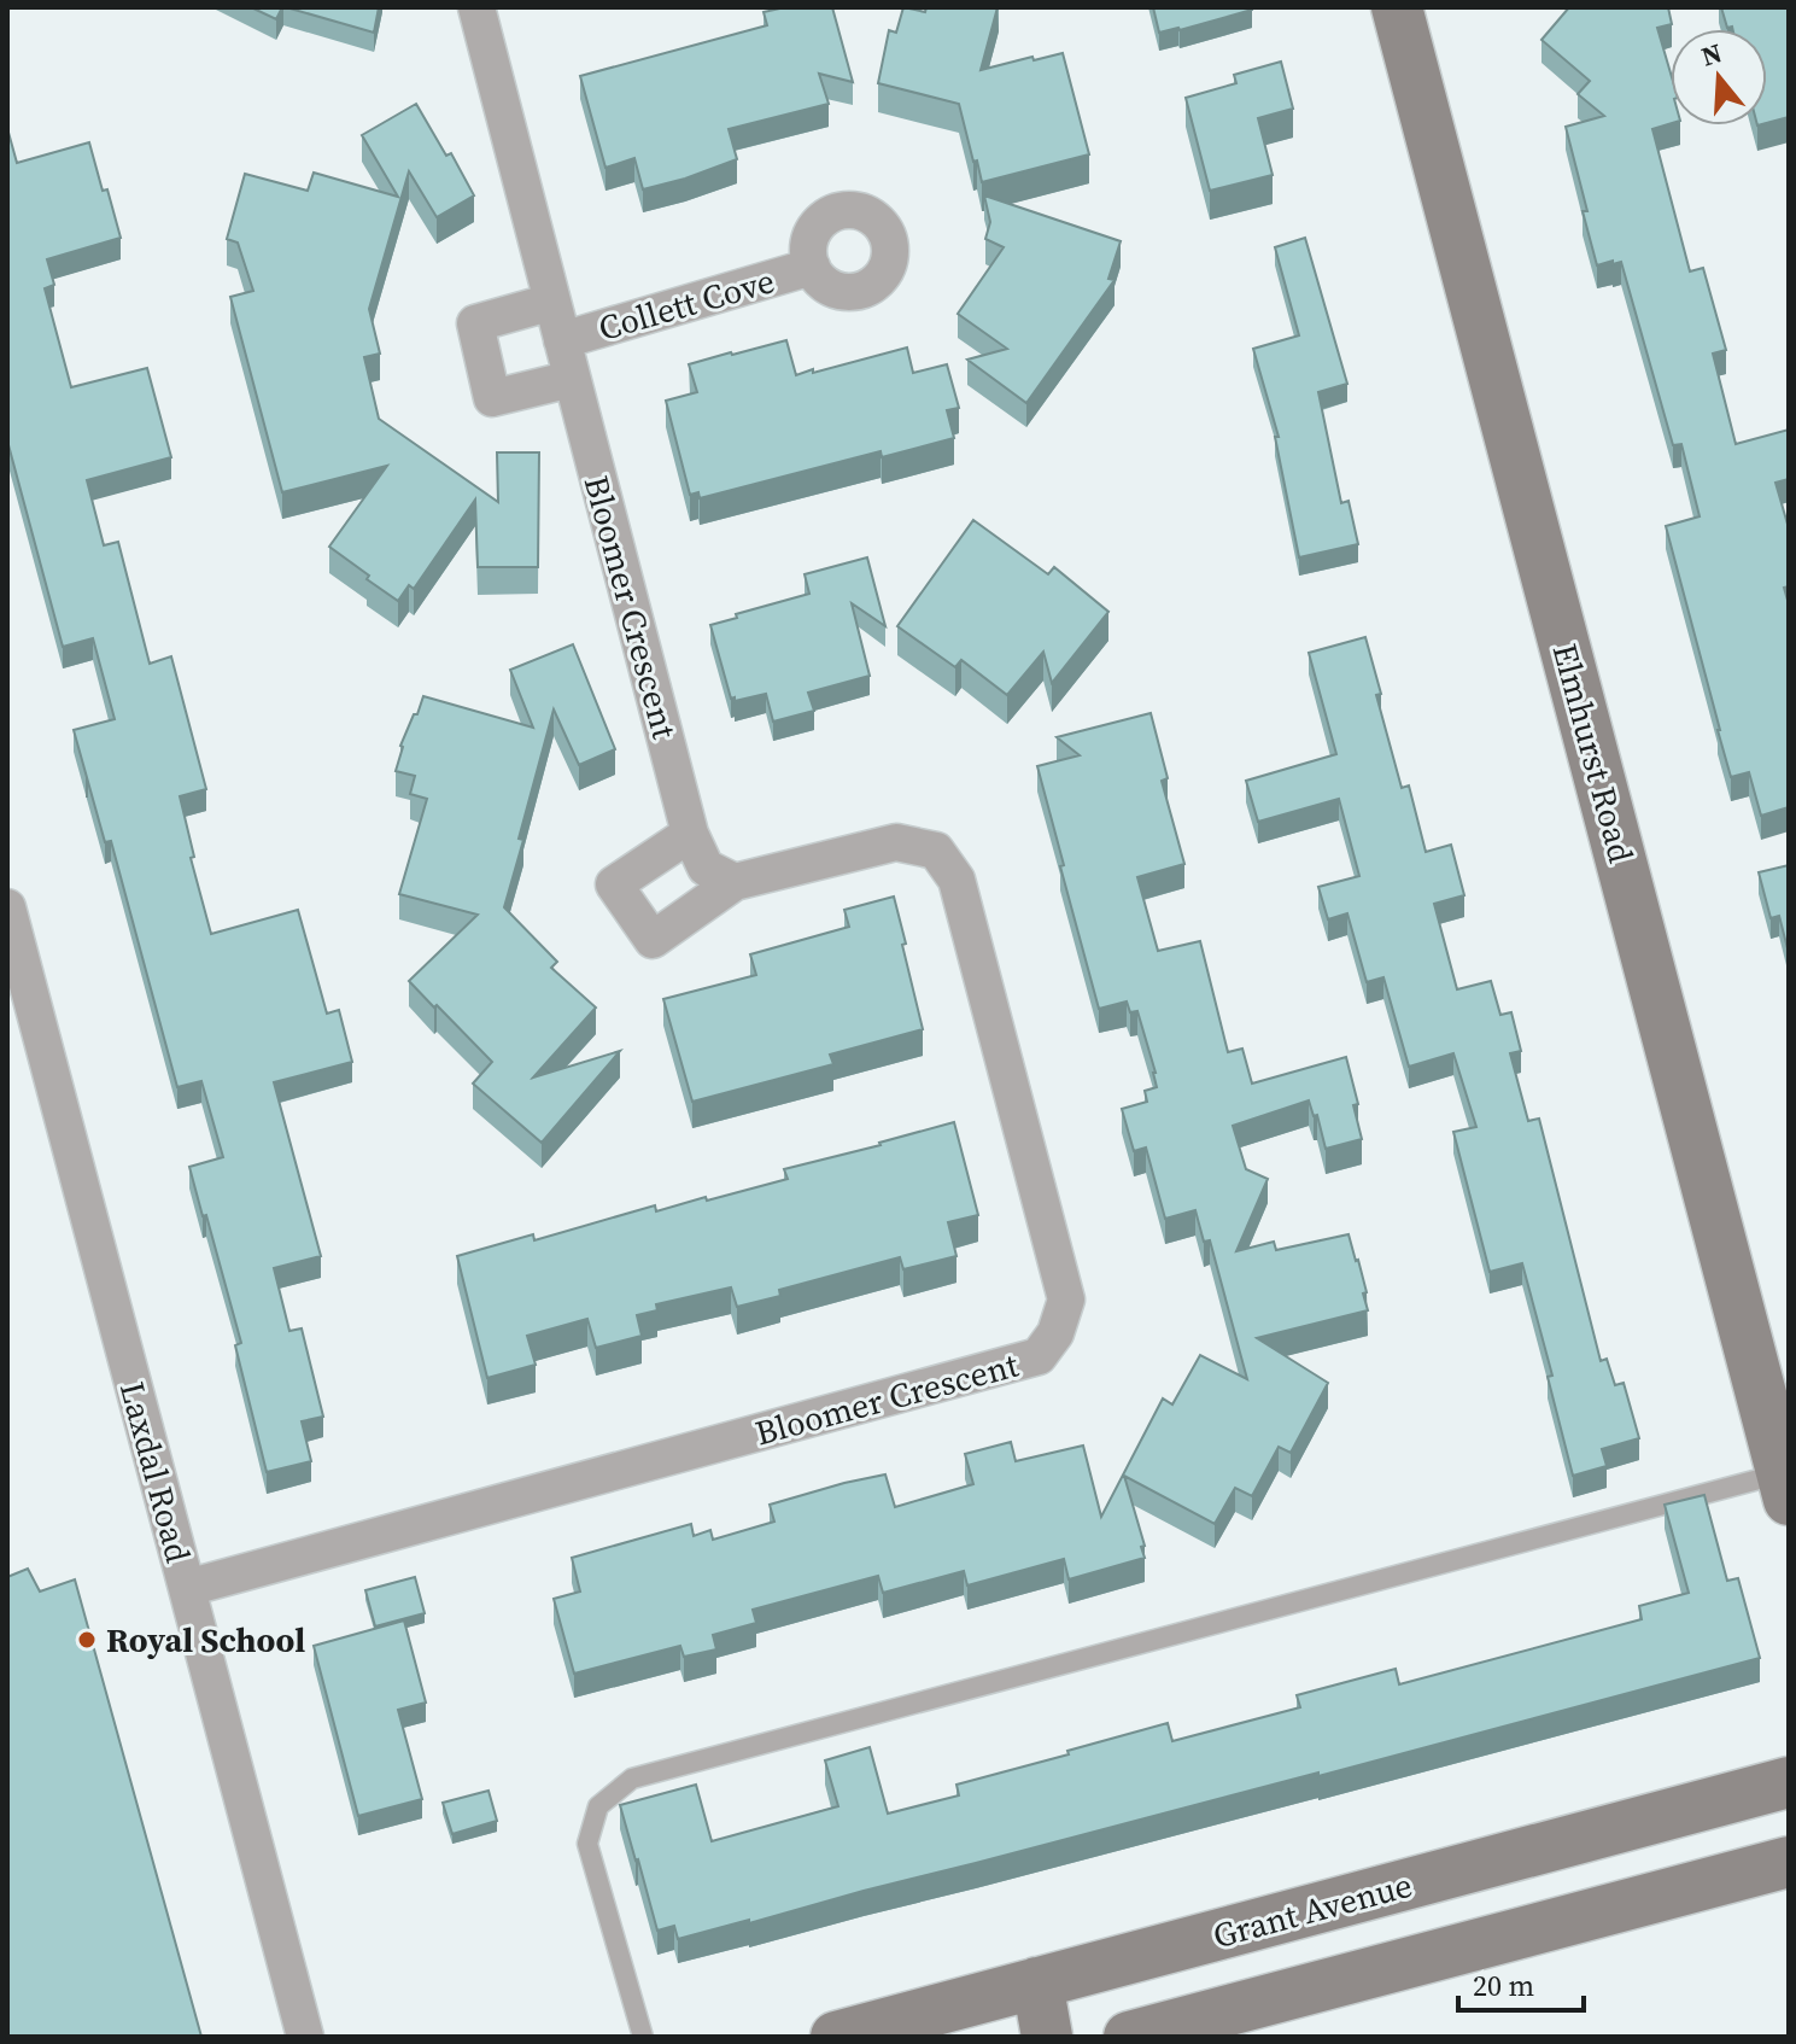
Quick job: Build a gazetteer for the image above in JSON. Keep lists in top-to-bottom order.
{
  "streets": {
    "main road": ["Elmhurst Road", "Grant Avenue"],
    "street": ["Collett Cove", "Bloomer Crescent", "Laxdal Road"]
  },
  "crossings": [
    ["Collett Cove", "Bloomer Crescent"],
    ["Bloomer Crescent", "Laxdal Road"]
  ],
  "places": ["Royal School"],
  "scale_bar": "20 m",
  "north": "top"
}
